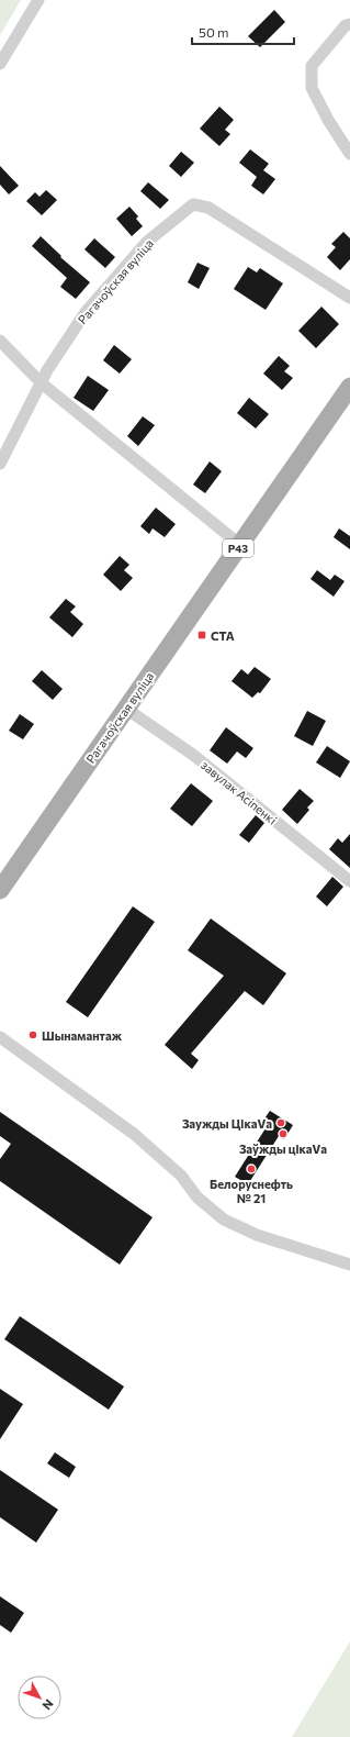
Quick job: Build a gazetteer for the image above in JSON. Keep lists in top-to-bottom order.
{
  "streets": {
    "main road": ["Рагачоўская вуліца", "Р43"],
    "street": ["завулак Асіпенкі"]
  },
  "crossings": [
    ["Рагачоўская вуліца", "завулак Асіпенкі"]
  ],
  "places": {
    "transit": ["СТА"],
    "other": [
      "Шынамантаж",
      "Заужды ЦікаVа",
      "Заўжды цікаVа",
      "Белоруснефть № 21"
    ]
  },
  "scale_bar": "50 m",
  "north": "bottom right"
}
